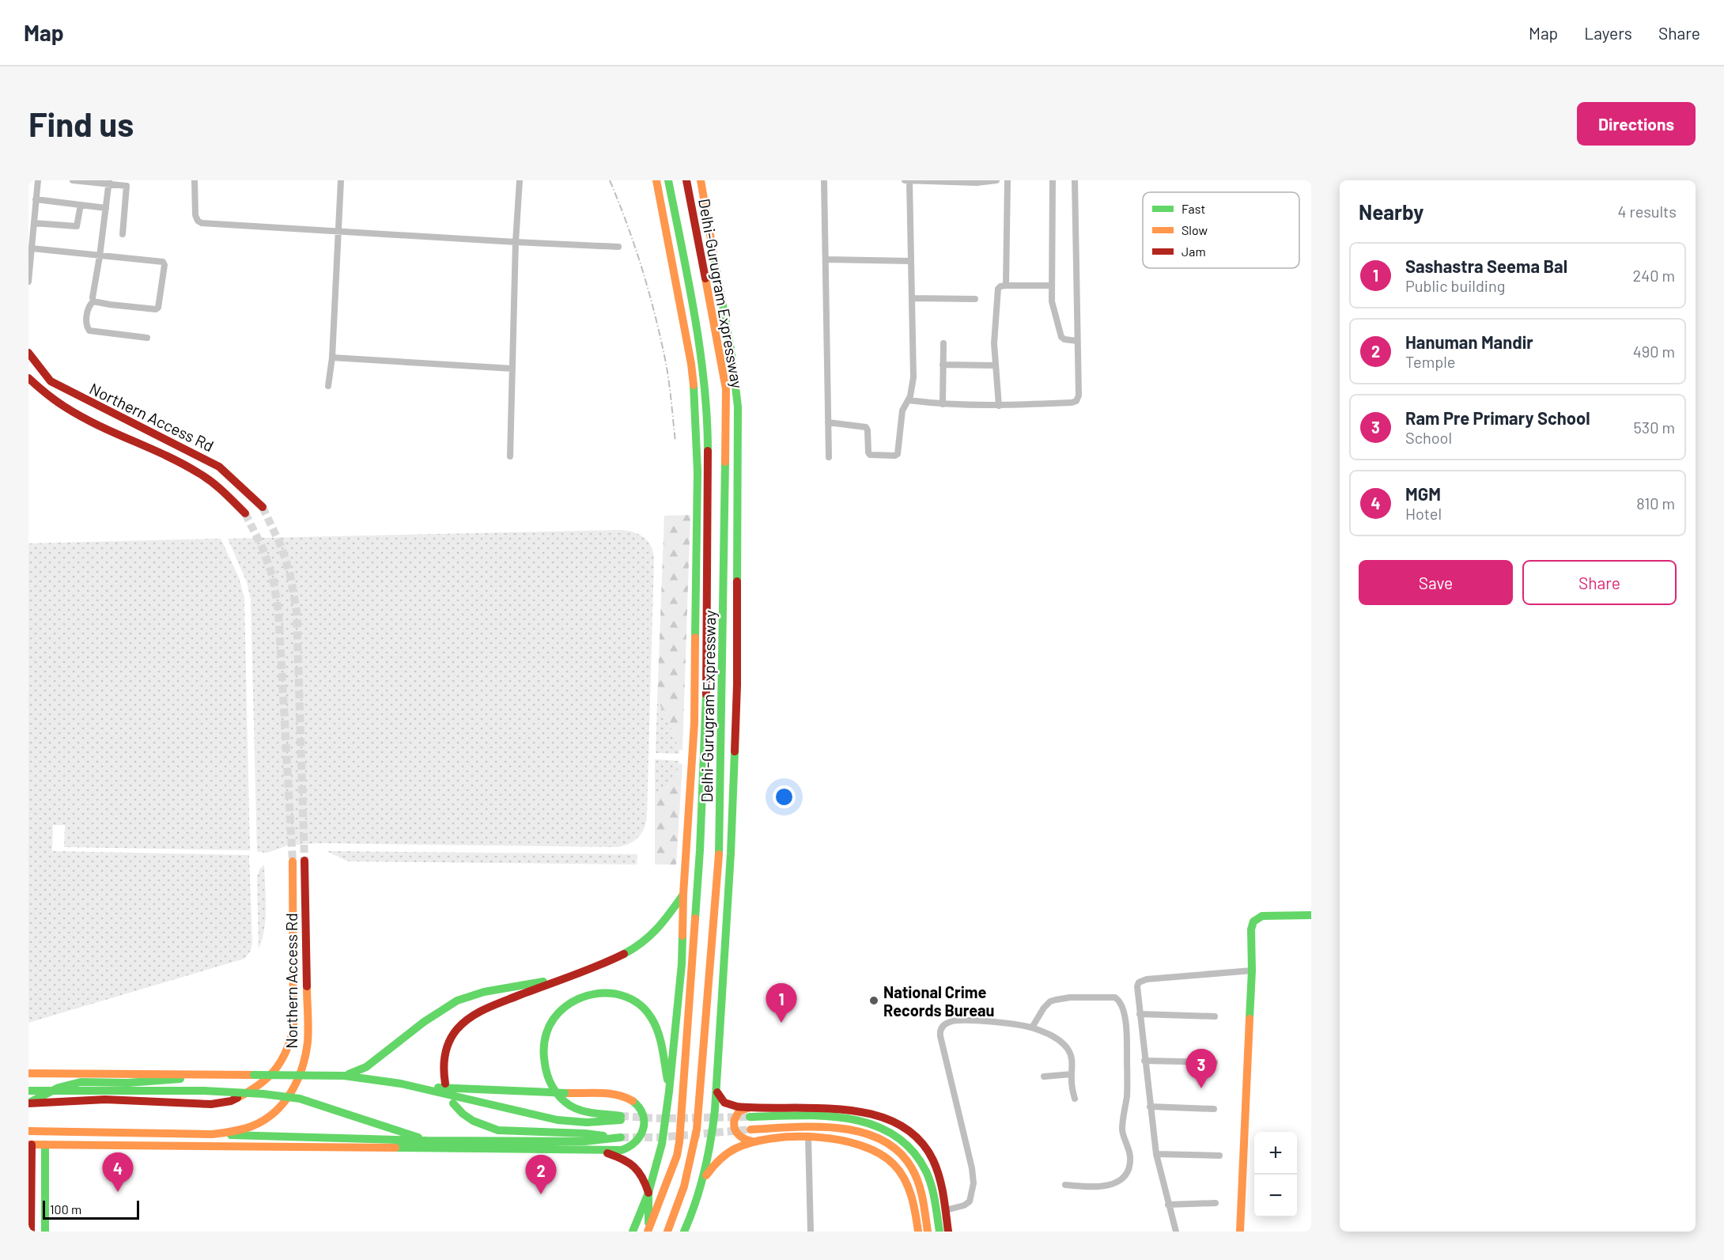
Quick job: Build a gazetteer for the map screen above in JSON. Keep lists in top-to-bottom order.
{
  "streets": {
    "main road": ["Delhi-Gurugram Expressway", "Northern Access Rd"]
  },
  "places": ["National Crime Records Bureau"],
  "legend": ["Fast", "Slow", "Jam"],
  "scale_bar": "100 m",
  "page": {
    "header": "Map",
    "nav": ["Map", "Layers", "Share"],
    "buttons": [
      "Directions",
      ["Save", "Share"]
    ],
    "title": "Find us",
    "heading": ["Nearby", "4 results"],
    "list": [
      {
        "mark": "1",
        "name": "Sashastra Seema Bal",
        "note": "Public building",
        "value": "240 m"
      },
      {
        "mark": "2",
        "name": "Hanuman Mandir",
        "note": "Temple",
        "value": "490 m"
      },
      {
        "mark": "3",
        "name": "Ram Pre Primary School",
        "note": "School",
        "value": "530 m"
      },
      {
        "mark": "4",
        "name": "MGM",
        "note": "Hotel",
        "value": "810 m"
      }
    ],
    "pins": [
      "1",
      "3",
      "4",
      "2"
    ],
    "map_buttons": ["+", "−"],
    "scale": "100 m"
  }
}
